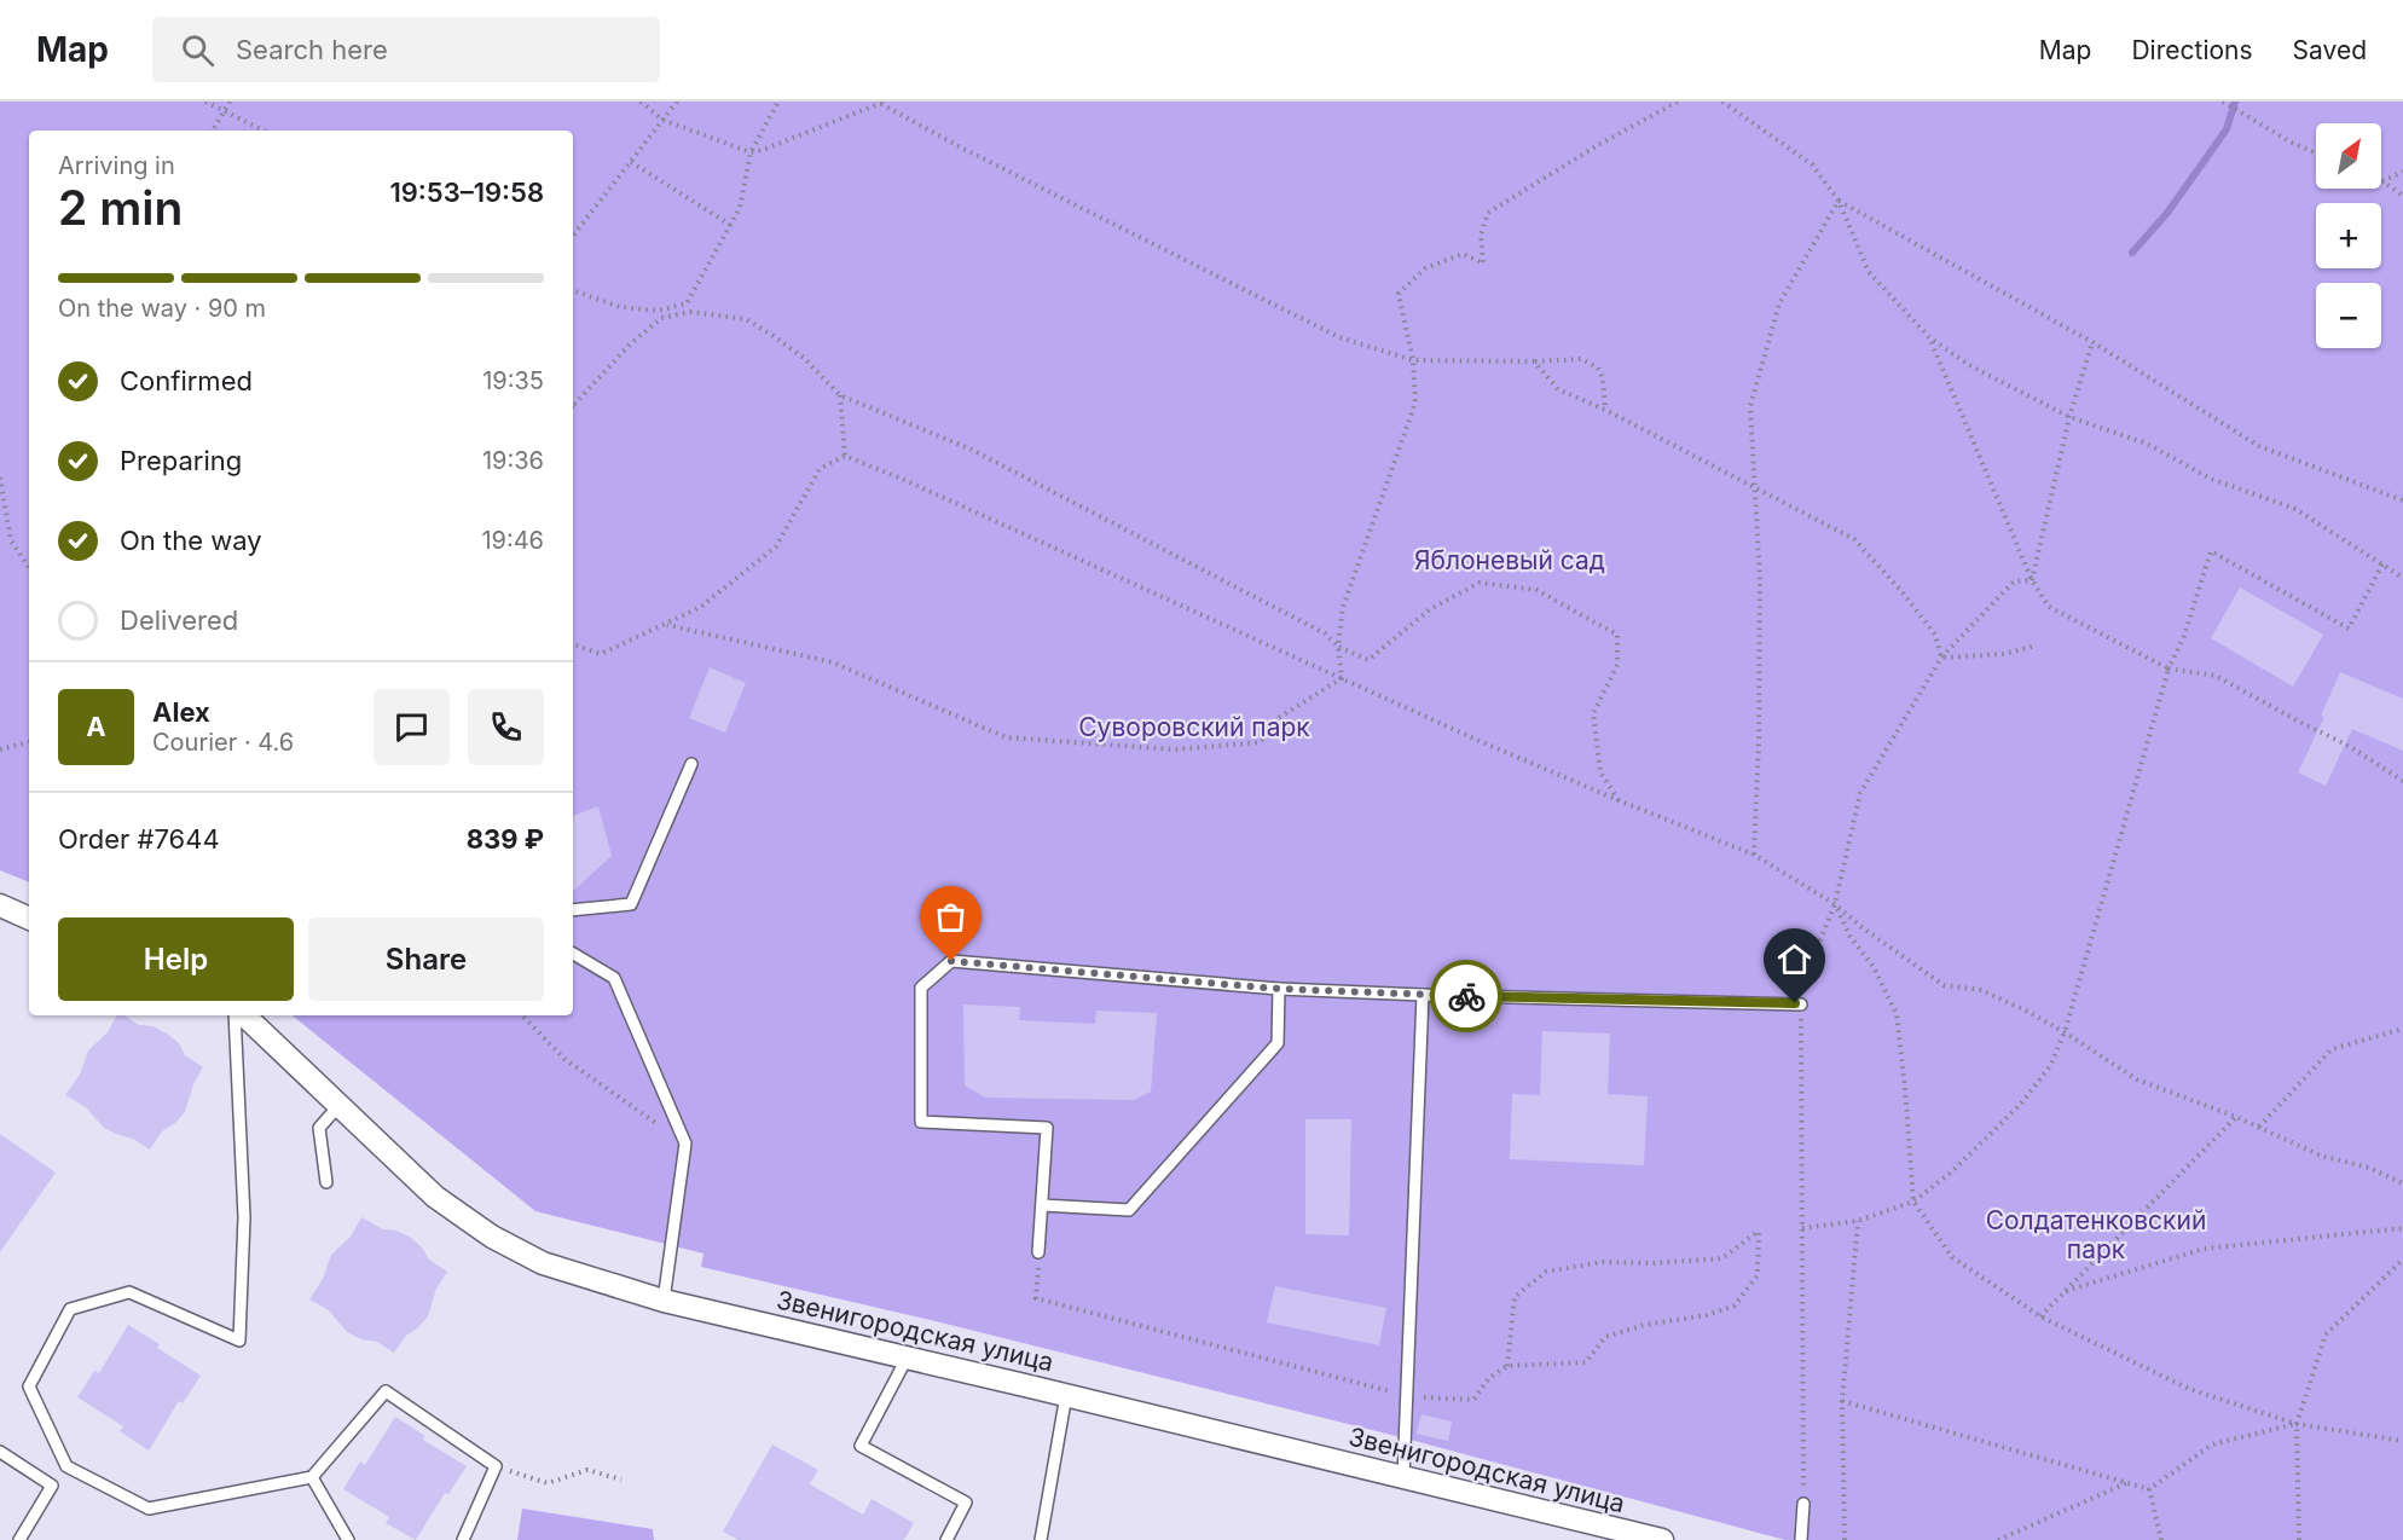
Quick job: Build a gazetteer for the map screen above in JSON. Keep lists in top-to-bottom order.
{
  "streets": {
    "street": ["Звенигородская улица"]
  },
  "parks": ["Яблоневый сад", "Суворовский парк", "Солдатенковский парк"],
  "north": "top right",
  "page": {
    "header": "Map",
    "search": "Search here",
    "nav": ["Map", "Directions", "Saved"],
    "map_buttons": ["+", "−"],
    "heading": ["2 min", "Arriving in", "19:53–19:58"],
    "panel": [
      "Alex",
      "Courier · 4.6",
      "Order #7644",
      "839 ₽"
    ],
    "bar": "On the way · 90 m",
    "list": [
      ["Confirmed", "19:35"],
      ["Preparing", "19:36"],
      ["On the way", "19:46"],
      "Delivered"
    ],
    "round": "A",
    "buttons": ["Help", "Share"]
  }
}
